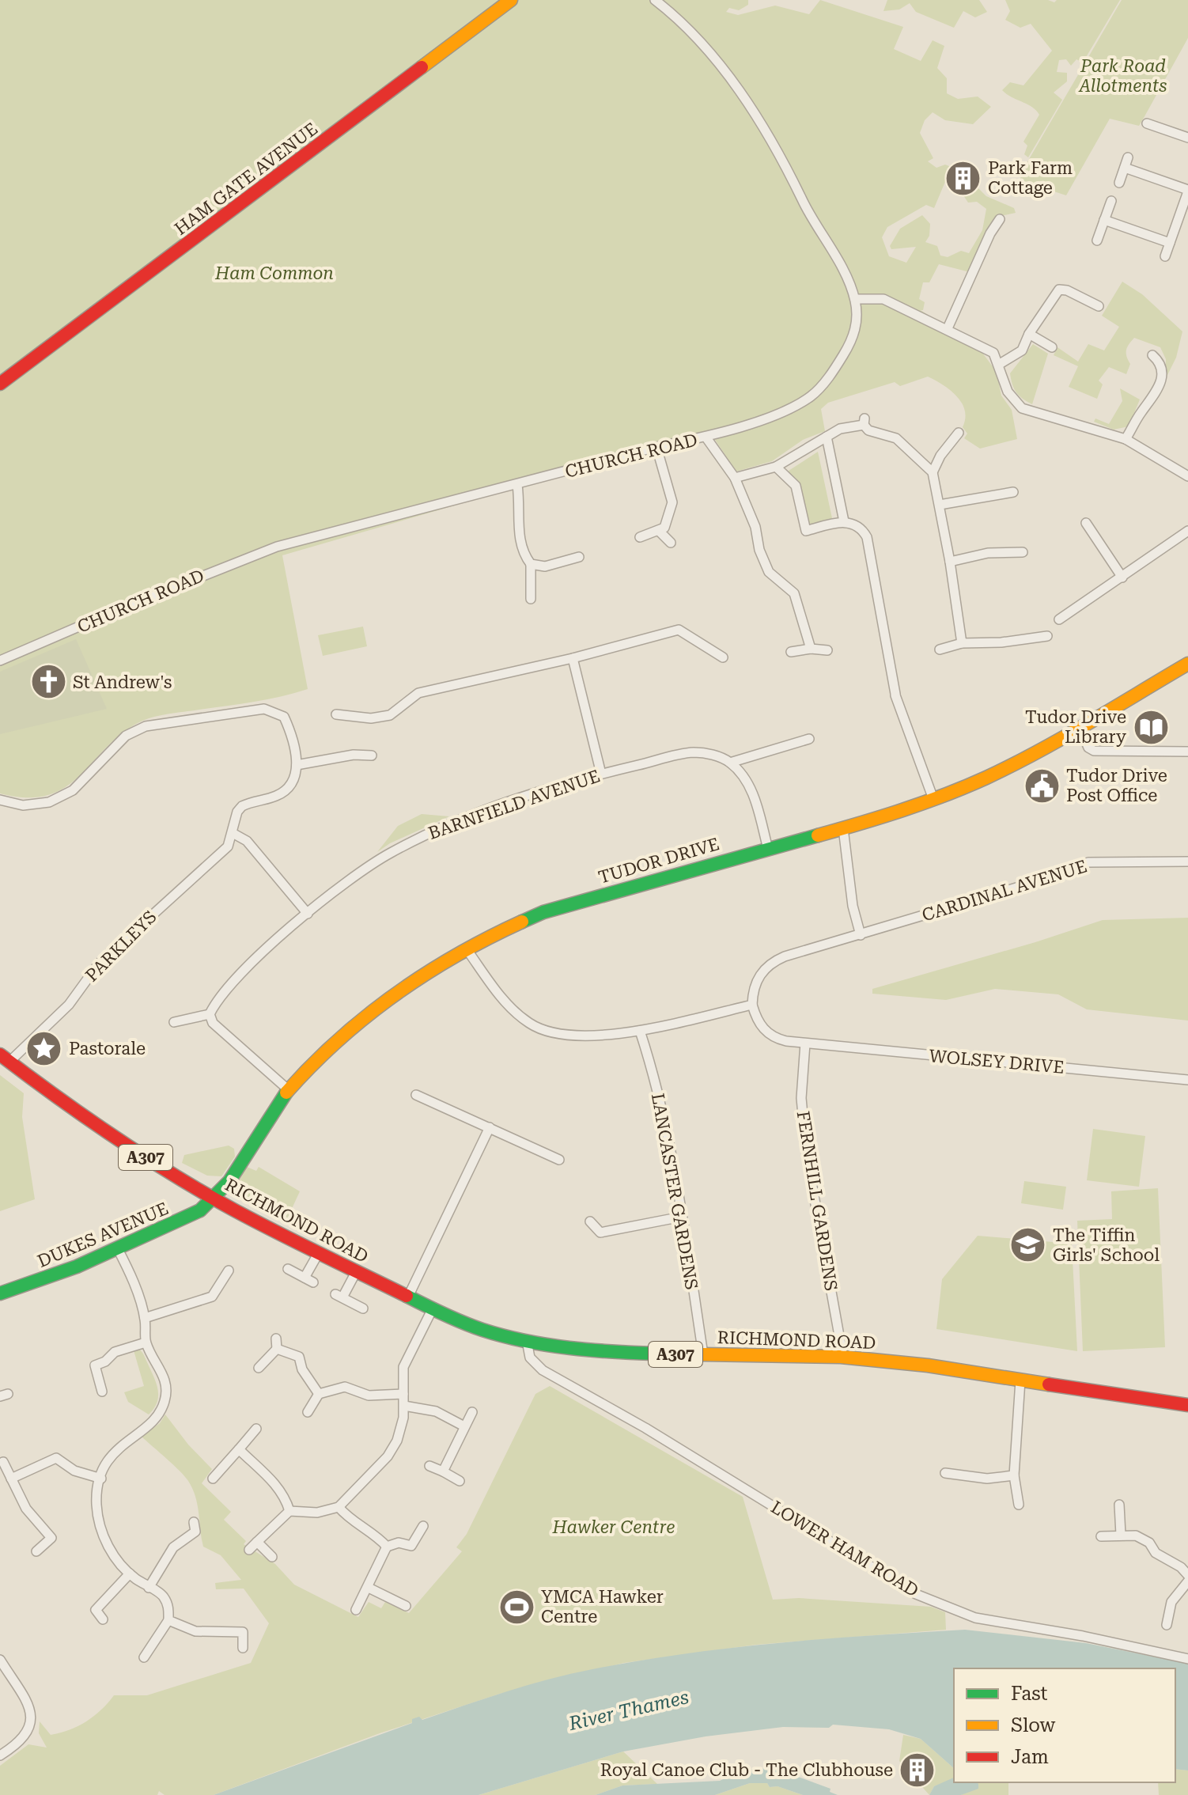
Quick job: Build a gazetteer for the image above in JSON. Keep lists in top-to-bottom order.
{
  "streets": {
    "main road": [
      "HAM GATE AVENUE",
      "TUDOR DRIVE",
      "A307",
      "RICHMOND ROAD",
      "DUKES AVENUE"
    ],
    "street": [
      "CHURCH ROAD",
      "BARNFIELD AVENUE",
      "CARDINAL AVENUE",
      "PARKLEYS",
      "WOLSEY DRIVE",
      "LANCASTER GARDENS",
      "FERNHILL GARDENS",
      "LOWER HAM ROAD"
    ]
  },
  "crossings": [
    ["TUDOR DRIVE", "RICHMOND ROAD"],
    ["TUDOR DRIVE", "DUKES AVENUE"],
    ["CARDINAL AVENUE", "WOLSEY DRIVE"],
    ["PARKLEYS", "RICHMOND ROAD"],
    ["WOLSEY DRIVE", "FERNHILL GARDENS"],
    ["LANCASTER GARDENS", "RICHMOND ROAD"],
    ["FERNHILL GARDENS", "RICHMOND ROAD"],
    ["RICHMOND ROAD", "DUKES AVENUE"],
    ["RICHMOND ROAD", "LOWER HAM ROAD"]
  ],
  "water": ["River Thames"],
  "parks": ["Park Road Allotments", "Ham Common", "Hawker Centre"],
  "places": {
    "building": ["Park Farm Cottage", "Royal Canoe Club - The Clubhouse"],
    "church": ["St Andrew's"],
    "library": ["Tudor Drive Library"],
    "public building": ["Tudor Drive Post Office"],
    "place": ["Pastorale"],
    "school or university": ["The Tiffin Girls' School"],
    "sports": ["YMCA Hawker Centre"]
  },
  "legend": ["Fast", "Slow", "Jam"]
}
